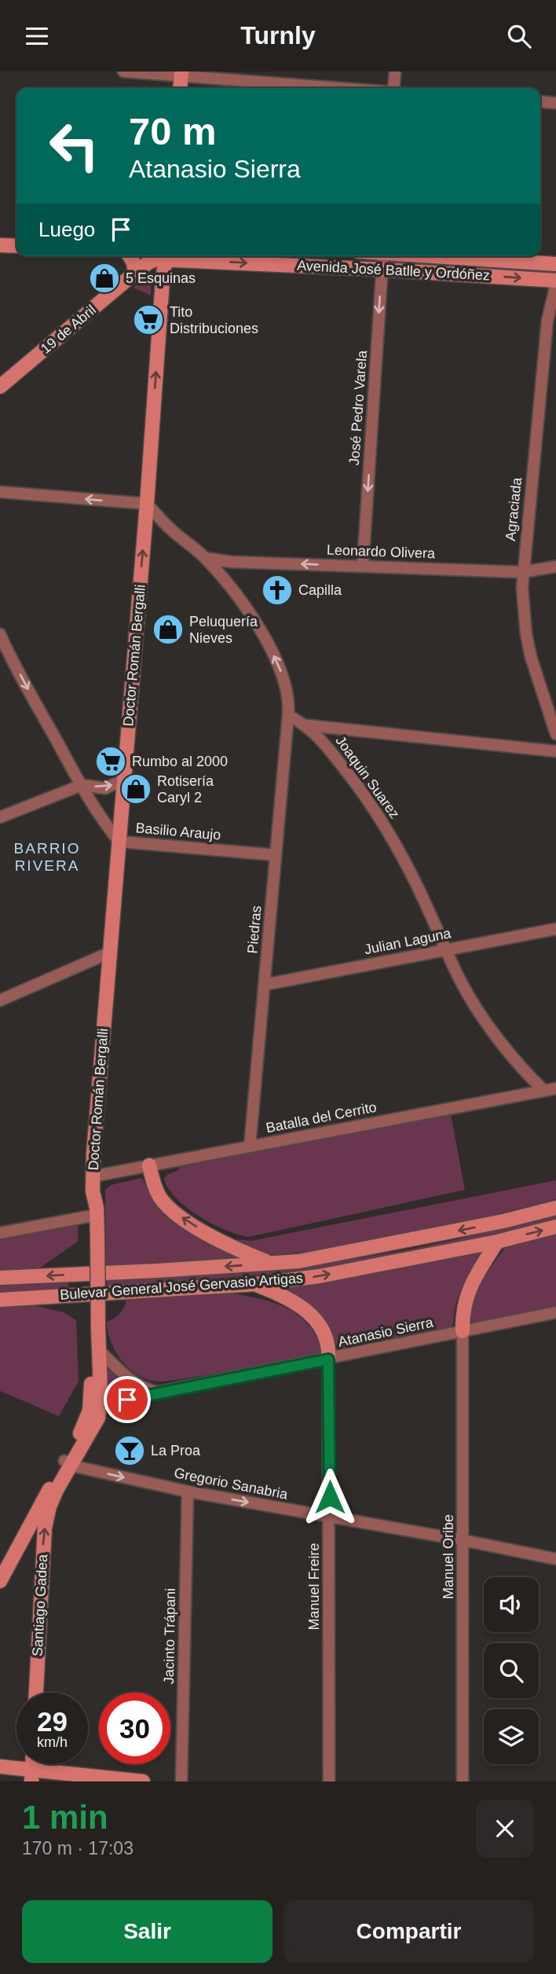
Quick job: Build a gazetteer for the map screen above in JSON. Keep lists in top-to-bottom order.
{
  "streets": {
    "street": [
      "Avenida José Batlle y Ordóñez",
      "19 de Abril",
      "José Pedro Varela",
      "Agraciada",
      "Leonardo Olivera",
      "Doctor Román Bergalli",
      "Joaquin Suarez",
      "Basilio Araujo",
      "Piedras",
      "Julian Laguna",
      "Batalla del Cerrito",
      "Bulevar General José Gervasio Artigas",
      "Atanasio Sierra",
      "Gregorio Sanabria",
      "Manuel Oribe",
      "Manuel Freire",
      "Santiago Gadea",
      "Jacinto Trápani"
    ]
  },
  "crossings": [
    ["Avenida José Batlle y Ordóñez", "José Pedro Varela"],
    ["José Pedro Varela", "Leonardo Olivera"],
    ["Agraciada", "Leonardo Olivera"],
    ["Doctor Román Bergalli", "Basilio Araujo"],
    ["Doctor Román Bergalli", "Batalla del Cerrito"],
    ["Joaquin Suarez", "Piedras"],
    ["Joaquin Suarez", "Julian Laguna"],
    ["Joaquin Suarez", "Batalla del Cerrito"],
    ["Basilio Araujo", "Piedras"],
    ["Piedras", "Julian Laguna"],
    ["Piedras", "Batalla del Cerrito"],
    ["Atanasio Sierra", "Manuel Oribe"],
    ["Atanasio Sierra", "Manuel Freire"],
    ["Gregorio Sanabria", "Manuel Oribe"],
    ["Gregorio Sanabria", "Manuel Freire"],
    ["Gregorio Sanabria", "Santiago Gadea"],
    ["Gregorio Sanabria", "Jacinto Trápani"]
  ],
  "one_way": [
    "José Pedro Varela",
    "Leonardo Olivera",
    "Doctor Román Bergalli",
    "Basilio Araujo",
    "Gregorio Sanabria"
  ],
  "districts": ["BARRIO RIVERA"],
  "places": {
    "shop": ["5 Esquinas", "Peluquería Nieves", "Rotisería Caryl 2"],
    "supermarket": ["Tito Distribuciones", "Rumbo al 2000"],
    "church": ["Capilla"],
    "bar": ["La Proa"]
  },
  "page": {
    "header": "Turnly",
    "turn": ["70 m", "Atanasio Sierra"],
    "then": "Luego",
    "speed": "29 km/h",
    "limit": "30",
    "heading": ["1 min", "170 m · 17:03"],
    "buttons": ["Salir", "Compartir"]
  }
}
